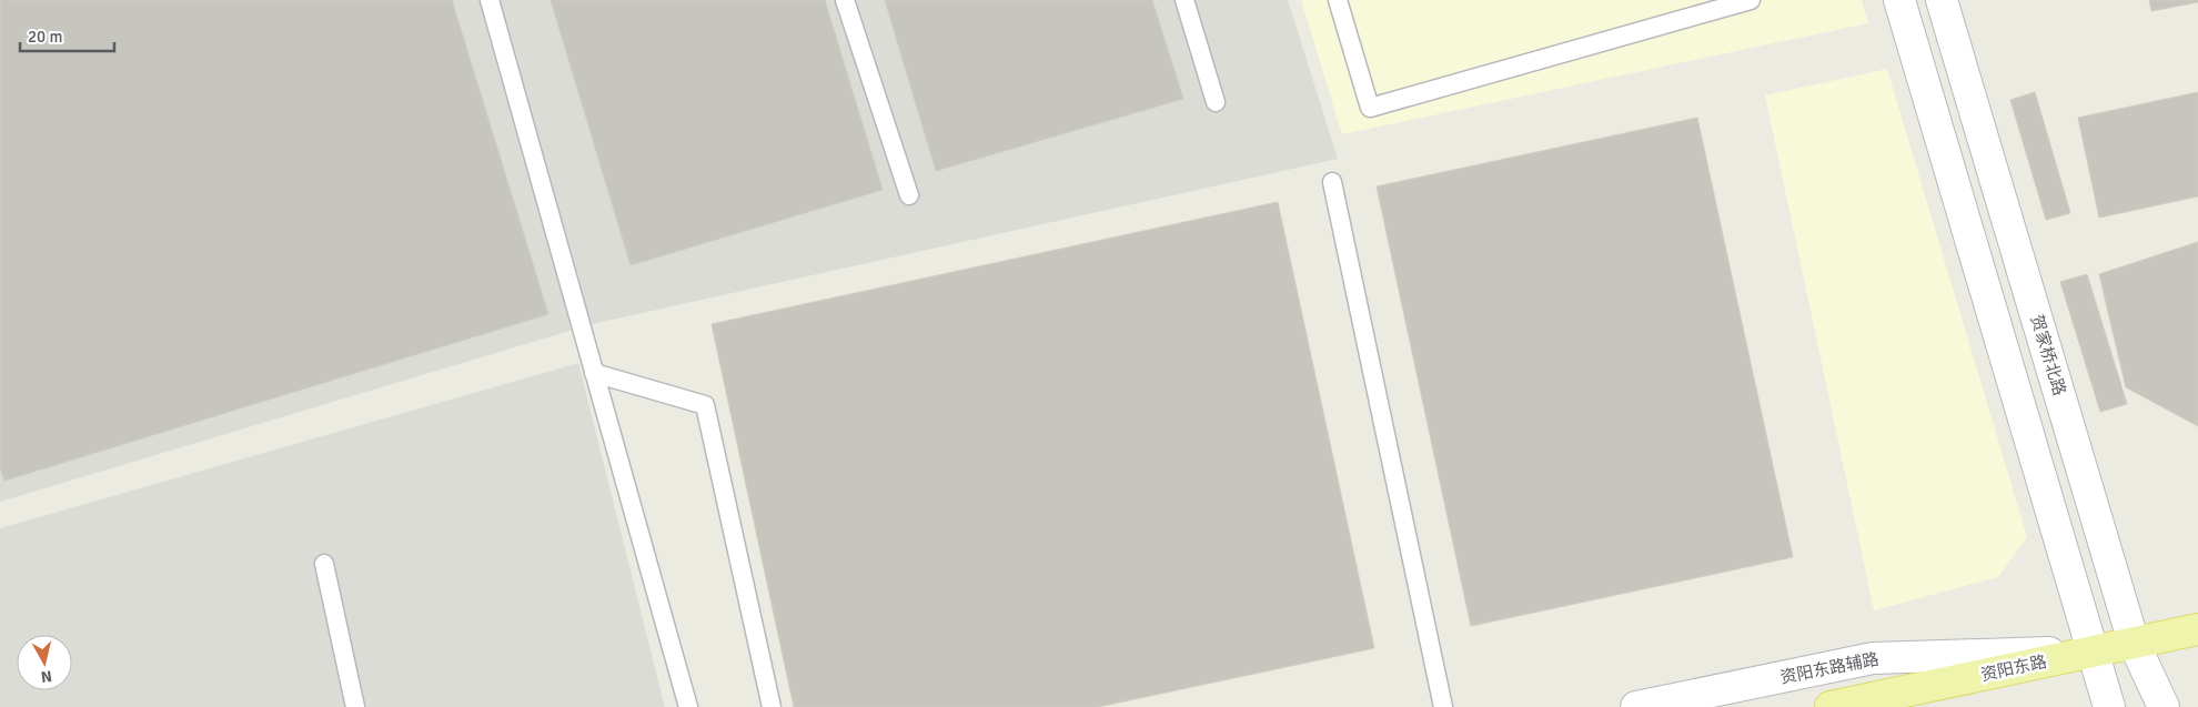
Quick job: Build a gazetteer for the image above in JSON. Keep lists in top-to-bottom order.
{
  "streets": {
    "main road": ["贺家桥北路", "资阳东路辅路", "资阳东路"]
  },
  "crossings": [
    ["贺家桥北路", "资阳东路"],
    ["资阳东路辅路", "资阳东路"]
  ],
  "scale_bar": "20 m",
  "north": "bottom"
}
